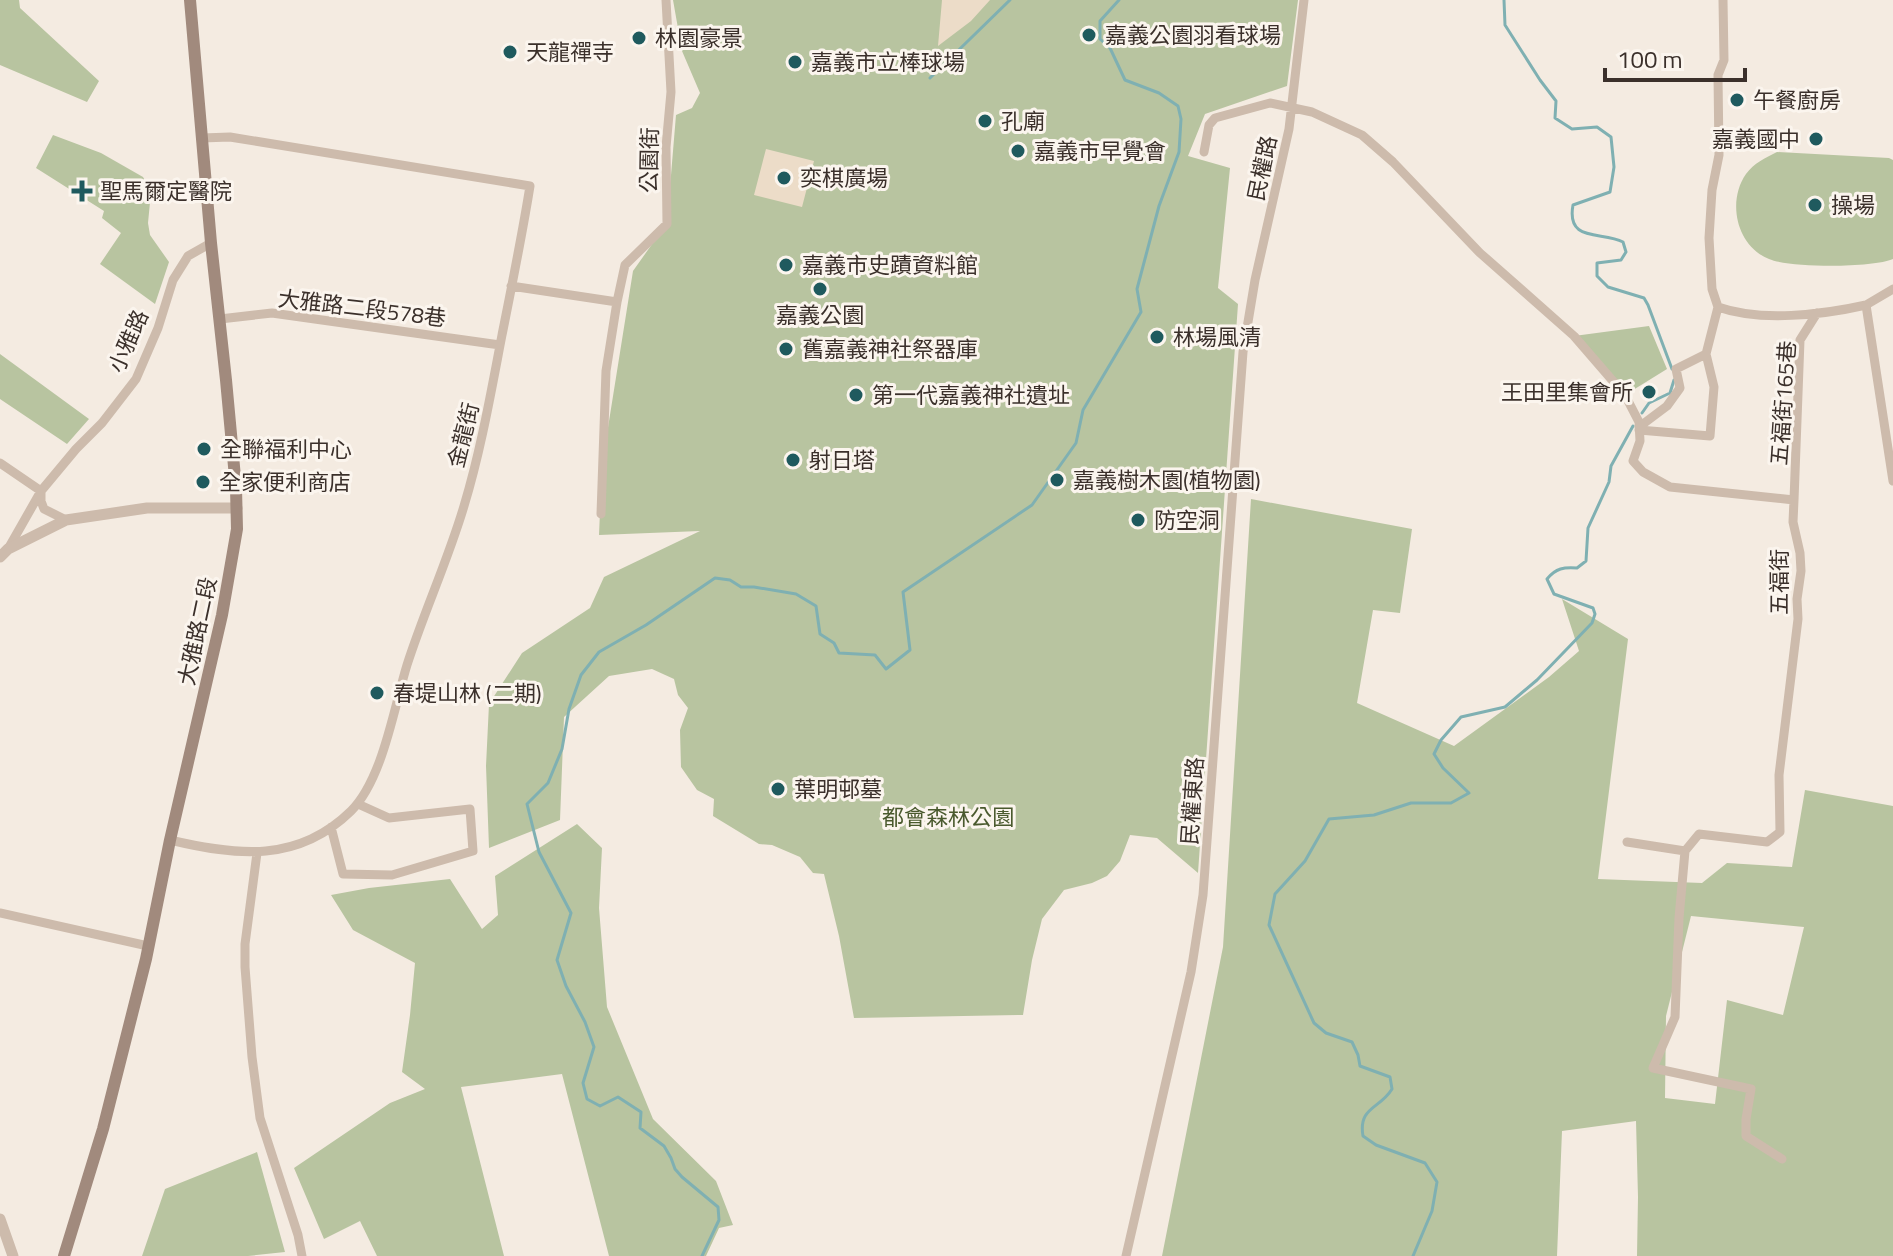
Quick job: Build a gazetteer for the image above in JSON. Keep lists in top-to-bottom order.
{
  "streets": {
    "main road": ["大雅路二段"],
    "street": [
      "公園街",
      "民權路",
      "大雅路二段578巷",
      "小雅路",
      "五福街165巷",
      "金龍街",
      "五福街",
      "民權東路"
    ]
  },
  "crossings": [
    ["民權路", "民權東路"],
    ["大雅路二段578巷", "金龍街"],
    ["大雅路二段578巷", "大雅路二段"],
    ["小雅路", "大雅路二段"],
    ["五福街165巷", "五福街"],
    ["金龍街", "大雅路二段"]
  ],
  "parks": ["都會森林公園"],
  "places": {
    "other": [
      "嘉義公園羽看球場",
      "林園豪景",
      "天龍禪寺",
      "嘉義市立棒球場",
      "午餐廚房",
      "孔廟",
      "嘉義國中",
      "嘉義市早覺會",
      "奕棋廣場",
      "操場",
      "嘉義市史蹟資料館",
      "嘉義公園",
      "林場風清",
      "舊嘉義神社祭器庫",
      "王田里集會所",
      "第一代嘉義神社遺址",
      "全聯福利中心",
      "射日塔",
      "嘉義樹木園(植物園)",
      "全家便利商店",
      "防空洞",
      "春堤山林 (二期)",
      "葉明邨墓"
    ],
    "health": ["聖馬爾定醫院"]
  },
  "scale_bar": "100 m"
}
